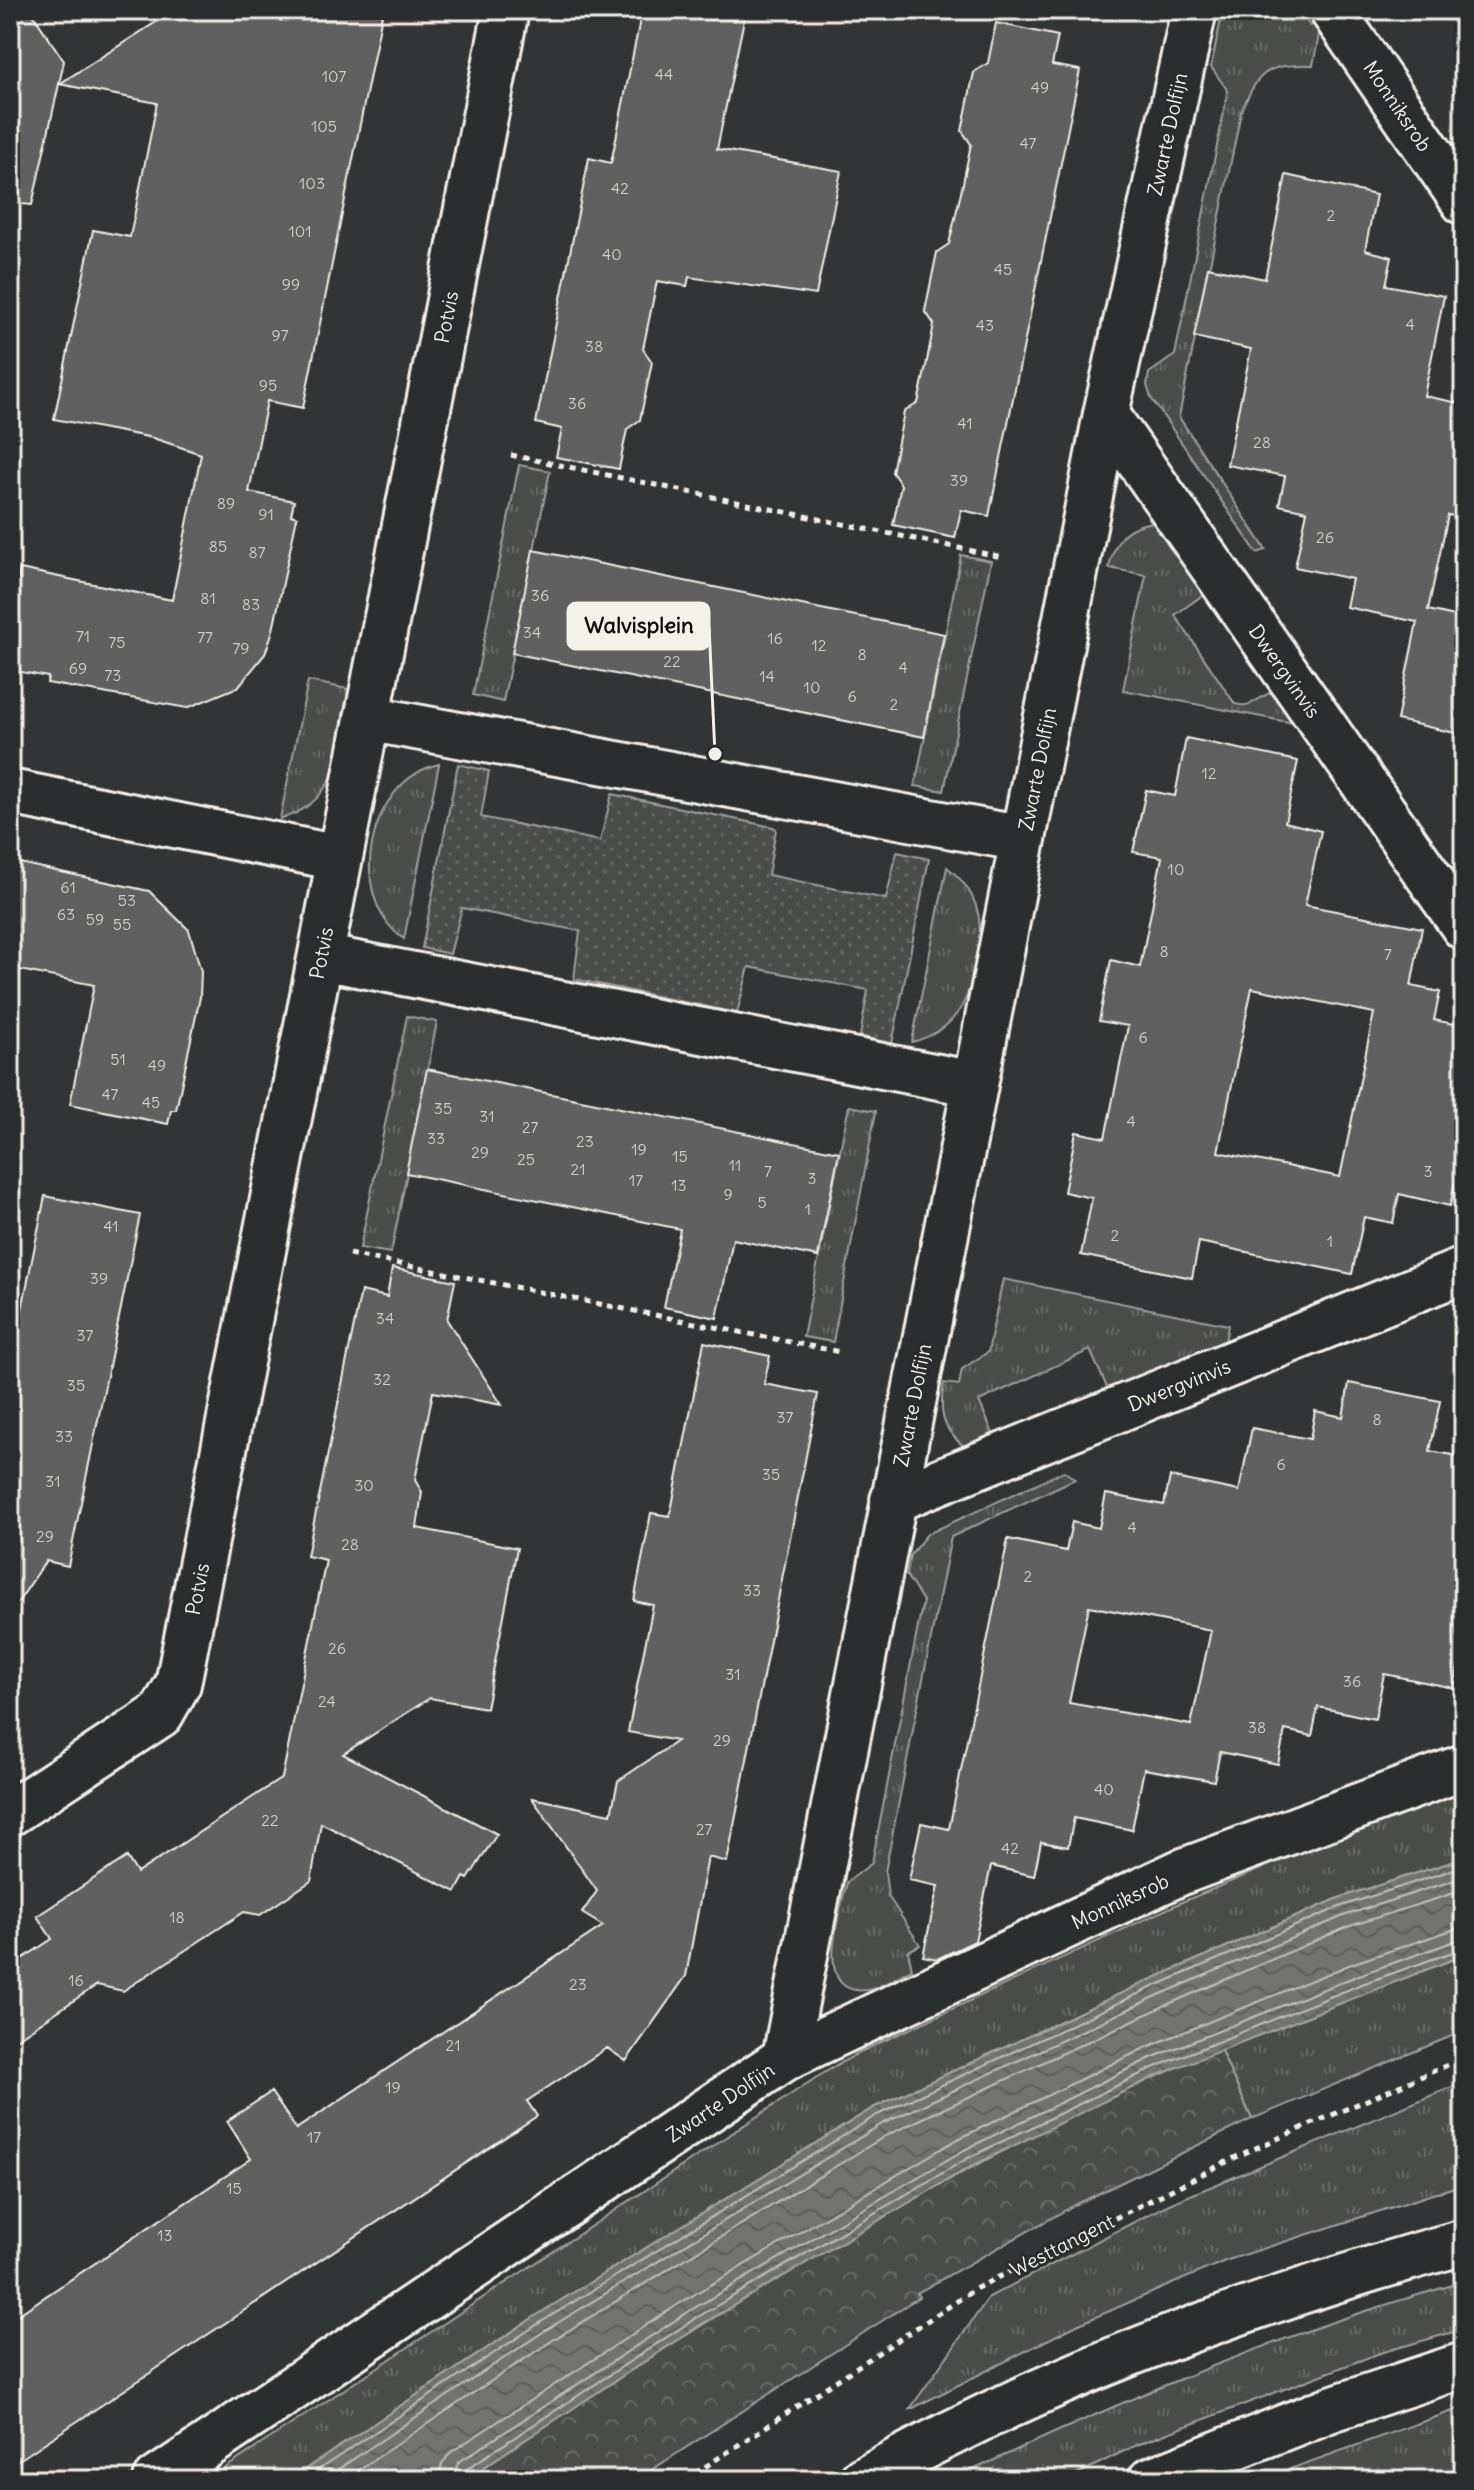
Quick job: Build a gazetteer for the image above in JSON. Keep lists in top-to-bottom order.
{
  "streets": {
    "street": [
      "Monniksrob",
      "Zwarte Dolfijn",
      "Potvis",
      "Dwergvinvis"
    ],
    "path": ["Westtangent"]
  },
  "crossings": [
    ["Monniksrob", "Zwarte Dolfijn"],
    ["Zwarte Dolfijn", "Dwergvinvis"]
  ],
  "places": ["Walvisplein"],
  "house_numbers": [
    "44",
    "107",
    "49",
    "105",
    "47",
    "103",
    "42",
    "2",
    "101",
    "40",
    "45",
    "99",
    "4",
    "43",
    "97",
    "38",
    "95",
    "36",
    "41",
    "28",
    "39",
    "89",
    "91",
    "26",
    "85",
    "87",
    "36",
    "81",
    "83",
    "34",
    "71",
    "77",
    "16",
    "75",
    "12",
    "79",
    "8",
    "22",
    "4",
    "69",
    "73",
    "14",
    "10",
    "6",
    "2",
    "12",
    "10",
    "61",
    "53",
    "63",
    "59",
    "55",
    "8",
    "7",
    "6",
    "51",
    "49",
    "47",
    "45",
    "35",
    "31",
    "4",
    "27",
    "33",
    "23",
    "19",
    "29",
    "15",
    "25",
    "11",
    "21",
    "7",
    "3",
    "3",
    "17",
    "13",
    "9",
    "5",
    "1",
    "41",
    "2",
    "1",
    "39",
    "34",
    "37",
    "32",
    "35",
    "37",
    "8",
    "33",
    "6",
    "35",
    "31",
    "30",
    "4",
    "29",
    "28",
    "2",
    "33",
    "26",
    "31",
    "36",
    "24",
    "38",
    "29",
    "40",
    "22",
    "27",
    "42",
    "18",
    "16",
    "23",
    "21",
    "19",
    "17",
    "15",
    "13"
  ]
}
